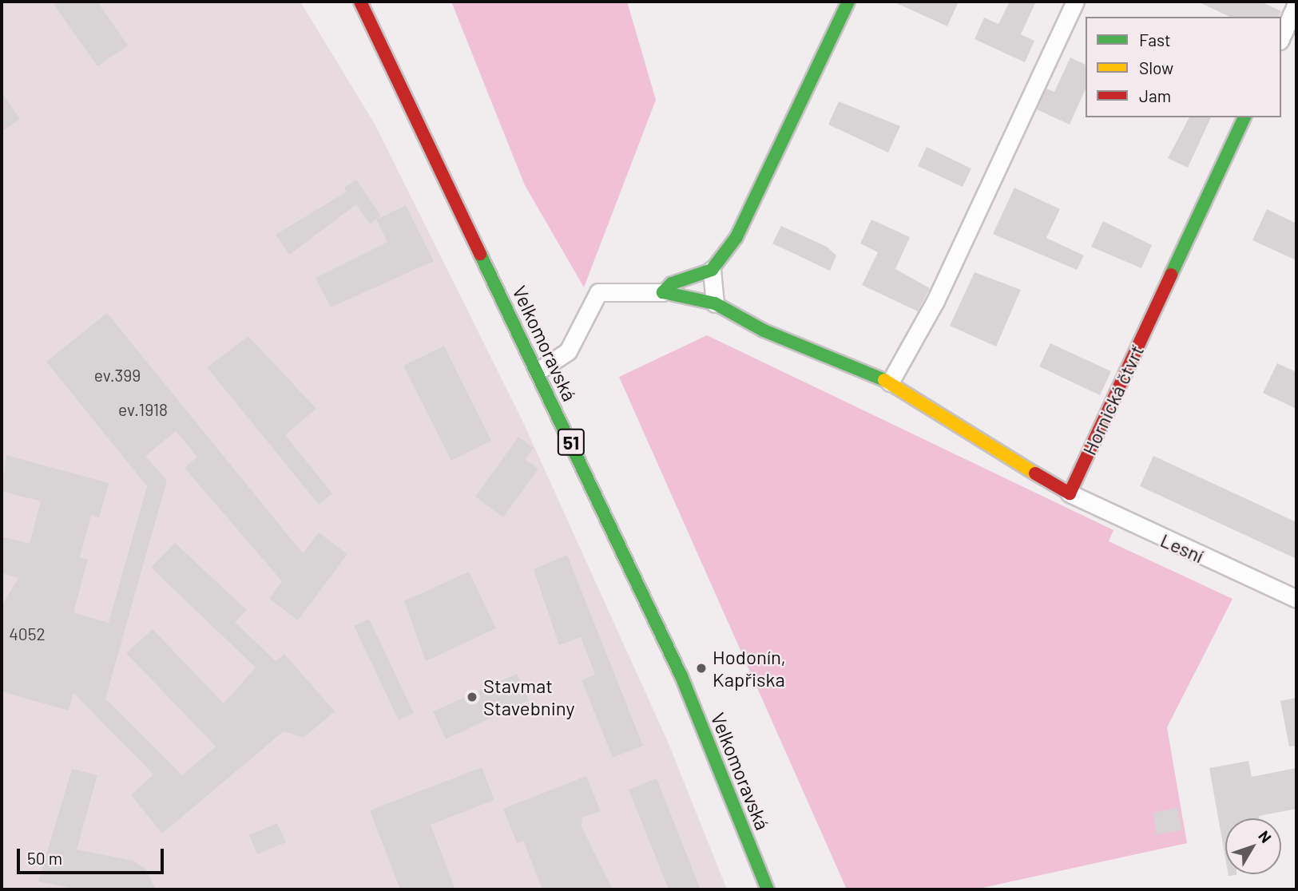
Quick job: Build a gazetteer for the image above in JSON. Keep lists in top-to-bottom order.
{
  "streets": {
    "street": [
      "Velkomoravská",
      "Hornická čtvrť",
      "51",
      "Lesní"
    ]
  },
  "crossings": [
    ["Hornická čtvrť", "Lesní"]
  ],
  "places": ["Hodonín, Kapřiska", "Stavmat Stavebniny"],
  "house_numbers": ["ev.399", "ev.1918", "4052"],
  "legend": ["Fast", "Slow", "Jam"],
  "scale_bar": "50 m",
  "north": "top right"
}
